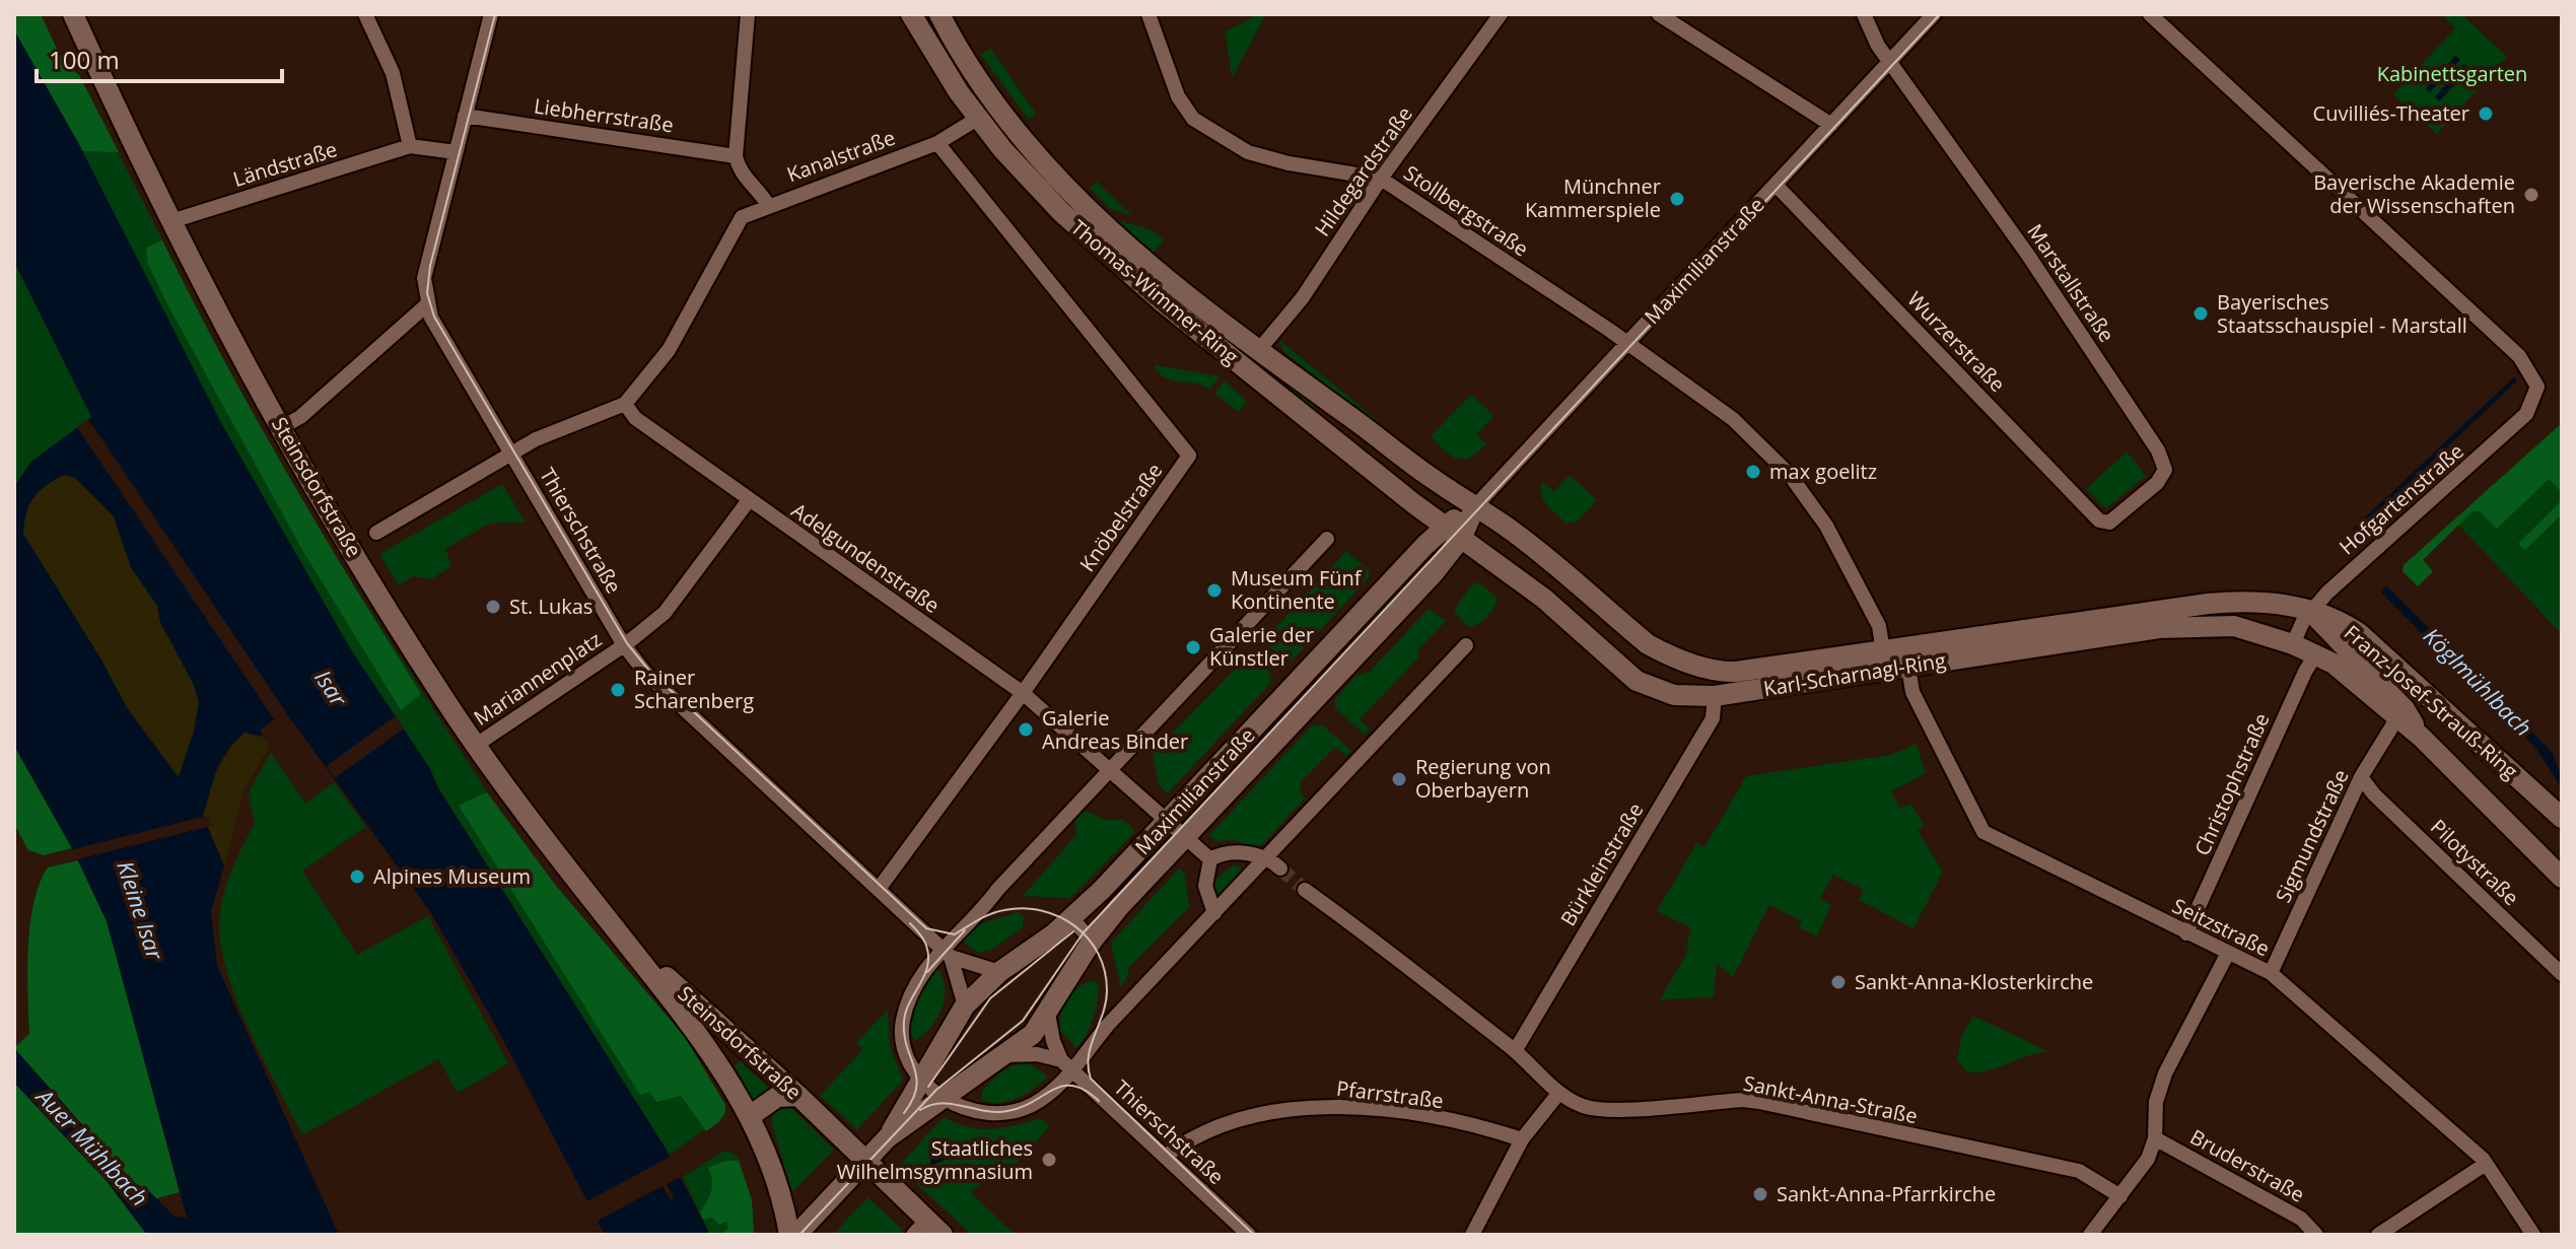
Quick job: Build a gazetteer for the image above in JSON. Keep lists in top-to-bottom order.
{
  "streets": {
    "main road": [
      "Maximilianstraße",
      "Thomas-Wimmer-Ring",
      "Steinsdorfstraße",
      "Karl-Scharnagl-Ring",
      "Franz-Josef-Strauß-Ring"
    ],
    "street": [
      "Liebherrstraße",
      "Kanalstraße",
      "Ländstraße",
      "Hildegardstraße",
      "Stollbergstraße",
      "Marstallstraße",
      "Wurzerstraße",
      "Hofgartenstraße",
      "Knöbelstraße",
      "Thierschstraße",
      "Adelgundenstraße",
      "Mariannenplatz",
      "Christophstraße",
      "Sigmundstraße",
      "Pilotystraße",
      "Bürkleinstraße",
      "Seitzstraße",
      "Pfarrstraße",
      "Sankt-Anna-Straße",
      "Bruderstraße"
    ]
  },
  "crossings": [
    ["Liebherrstraße", "Kanalstraße"],
    ["Kanalstraße", "Thomas-Wimmer-Ring"],
    ["Kanalstraße", "Knöbelstraße"],
    ["Ländstraße", "Steinsdorfstraße"],
    ["Hildegardstraße", "Stollbergstraße"],
    ["Hildegardstraße", "Thomas-Wimmer-Ring"],
    ["Stollbergstraße", "Maximilianstraße"],
    ["Stollbergstraße", "Karl-Scharnagl-Ring"],
    ["Maximilianstraße", "Marstallstraße"],
    ["Maximilianstraße", "Thomas-Wimmer-Ring"],
    ["Maximilianstraße", "Wurzerstraße"],
    ["Maximilianstraße", "Steinsdorfstraße"],
    ["Maximilianstraße", "Thierschstraße"],
    ["Maximilianstraße", "Adelgundenstraße"],
    ["Maximilianstraße", "Karl-Scharnagl-Ring"],
    ["Marstallstraße", "Wurzerstraße"],
    ["Thomas-Wimmer-Ring", "Karl-Scharnagl-Ring"],
    ["Steinsdorfstraße", "Mariannenplatz"],
    ["Hofgartenstraße", "Karl-Scharnagl-Ring"],
    ["Hofgartenstraße", "Franz-Josef-Strauß-Ring"],
    ["Knöbelstraße", "Thierschstraße"],
    ["Knöbelstraße", "Adelgundenstraße"],
    ["Thierschstraße", "Mariannenplatz"],
    ["Thierschstraße", "Pfarrstraße"],
    ["Adelgundenstraße", "Mariannenplatz"],
    ["Karl-Scharnagl-Ring", "Franz-Josef-Strauß-Ring"],
    ["Karl-Scharnagl-Ring", "Christophstraße"],
    ["Karl-Scharnagl-Ring", "Bürkleinstraße"],
    ["Karl-Scharnagl-Ring", "Seitzstraße"],
    ["Franz-Josef-Strauß-Ring", "Christophstraße"],
    ["Franz-Josef-Strauß-Ring", "Sigmundstraße"],
    ["Christophstraße", "Seitzstraße"],
    ["Sigmundstraße", "Pilotystraße"],
    ["Sigmundstraße", "Seitzstraße"],
    ["Bürkleinstraße", "Sankt-Anna-Straße"]
  ],
  "water": [
    "Köglmühlbach",
    "Isar",
    "Kleine Isar",
    "Auer Mühlbach"
  ],
  "parks": ["Kabinettsgarten"],
  "places": [
    "Cuvilliés-Theater",
    "Bayerische Akademie der Wissenschaften",
    "Münchner Kammerspiele",
    "Bayerisches Staatsschauspiel - Marstall",
    "max goelitz",
    "Museum Fünf Kontinente",
    "St. Lukas",
    "Galerie der Künstler",
    "Rainer Scharenberg",
    "Galerie Andreas Binder",
    "Regierung von Oberbayern",
    "Alpines Museum",
    "Sankt-Anna-Klosterkirche",
    "Staatliches Wilhelmsgymnasium",
    "Sankt-Anna-Pfarrkirche"
  ],
  "scale_bar": "100 m"
}
